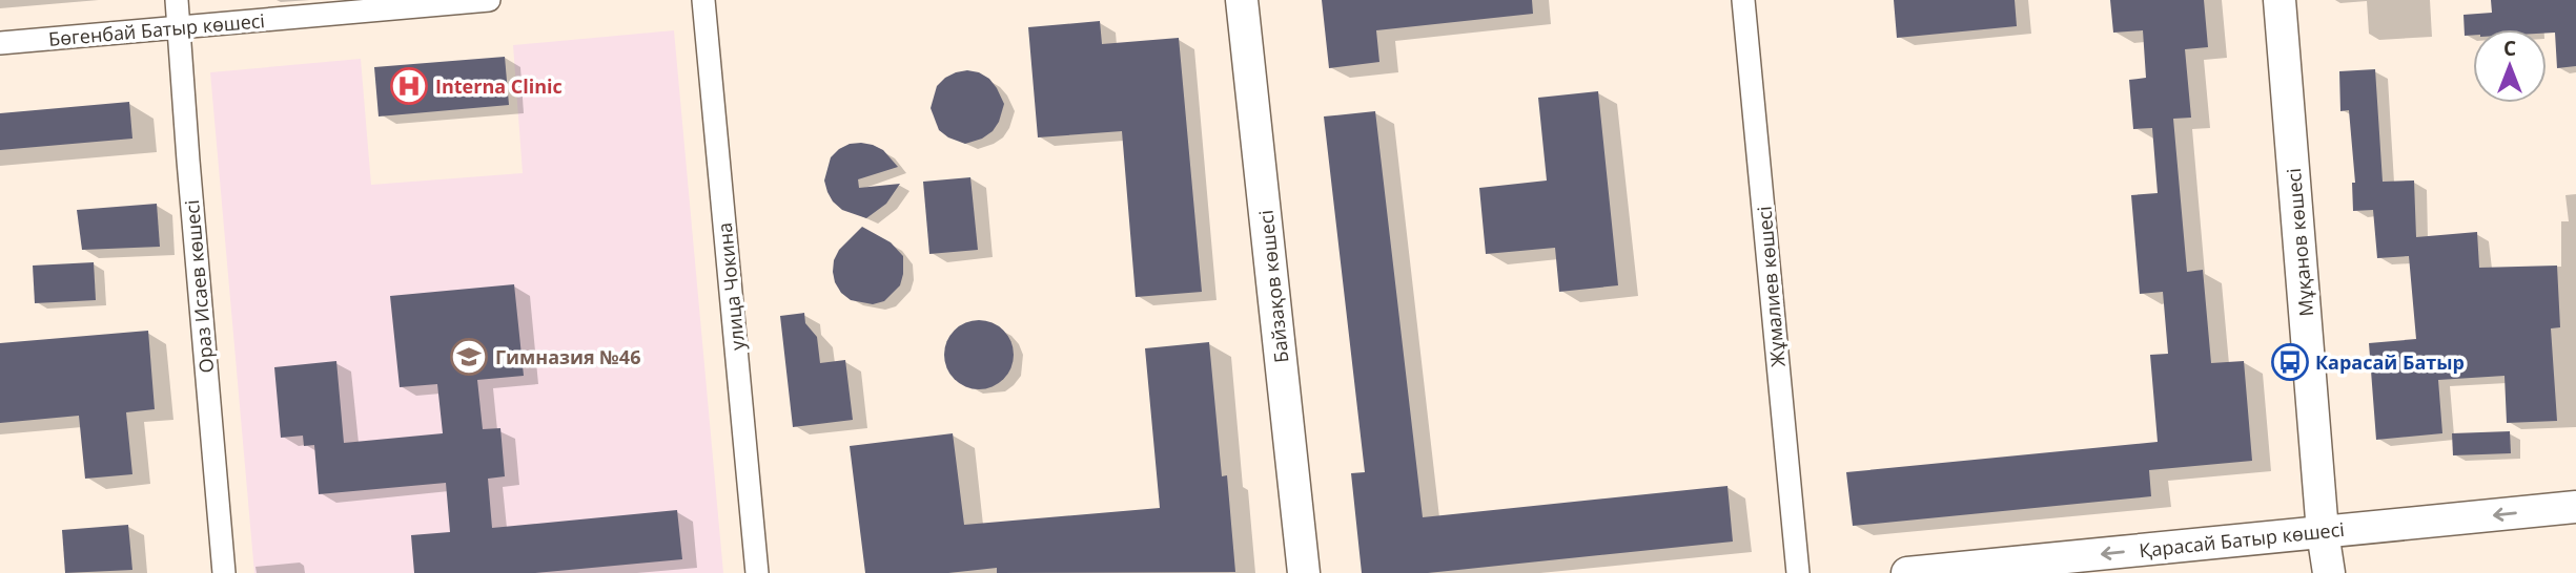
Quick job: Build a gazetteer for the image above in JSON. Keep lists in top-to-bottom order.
{
  "streets": {
    "street": [
      "Бөгенбай Батыр көшесі",
      "Мұқанов көшесі",
      "Ораз Исаев көшесі",
      "улица Чокина",
      "Байзақов көшесі",
      "Жұмалиев көшесі",
      "Қарасай Батыр көшесі"
    ]
  },
  "crossings": [
    ["Бөгенбай Батыр көшесі", "Ораз Исаев көшесі"],
    ["Мұқанов көшесі", "Қарасай Батыр көшесі"]
  ],
  "one_way": ["Қарасай Батыр көшесі"],
  "places": {
    "hospital": ["Interna Clinic"],
    "school or university": ["Гимназия №46"],
    "bus stop": ["Карасай Батыр"]
  },
  "north": "top"
}
